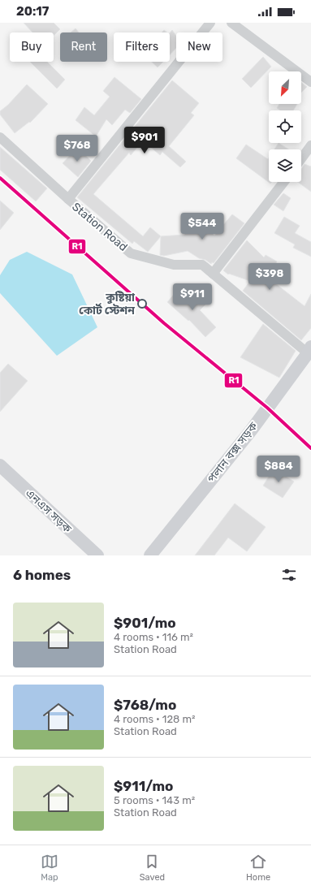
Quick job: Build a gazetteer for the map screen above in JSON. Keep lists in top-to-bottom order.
{
  "streets": {
    "main road": ["পলান বক্স সড়ক", "এনএস সড়ক"],
    "street": ["Station Road"]
  },
  "crossings": [
    ["Station Road", "পলান বক্স সড়ক"]
  ],
  "places": ["কুষ্টিয়া কোর্ট স্টেশন"],
  "lines": ["transit line R1"],
  "north": "bottom left",
  "page": {
    "status": "20:17",
    "chip": [
      "Buy",
      "Rent",
      "Filters",
      "New"
    ],
    "price": [
      "$901",
      "$768",
      "$544",
      "$398",
      "$911",
      "$884"
    ],
    "heading": "6 homes",
    "list": [
      {
        "name": "$901/mo",
        "note": "4 rooms · 116 m² · Station Road"
      },
      {
        "name": "$768/mo",
        "note": "4 rooms · 128 m² · Station Road"
      },
      {
        "name": "$911/mo",
        "note": "5 rooms · 143 m² · Station Road"
      }
    ],
    "tabs": ["Map", "Saved", "Home"]
  }
}
